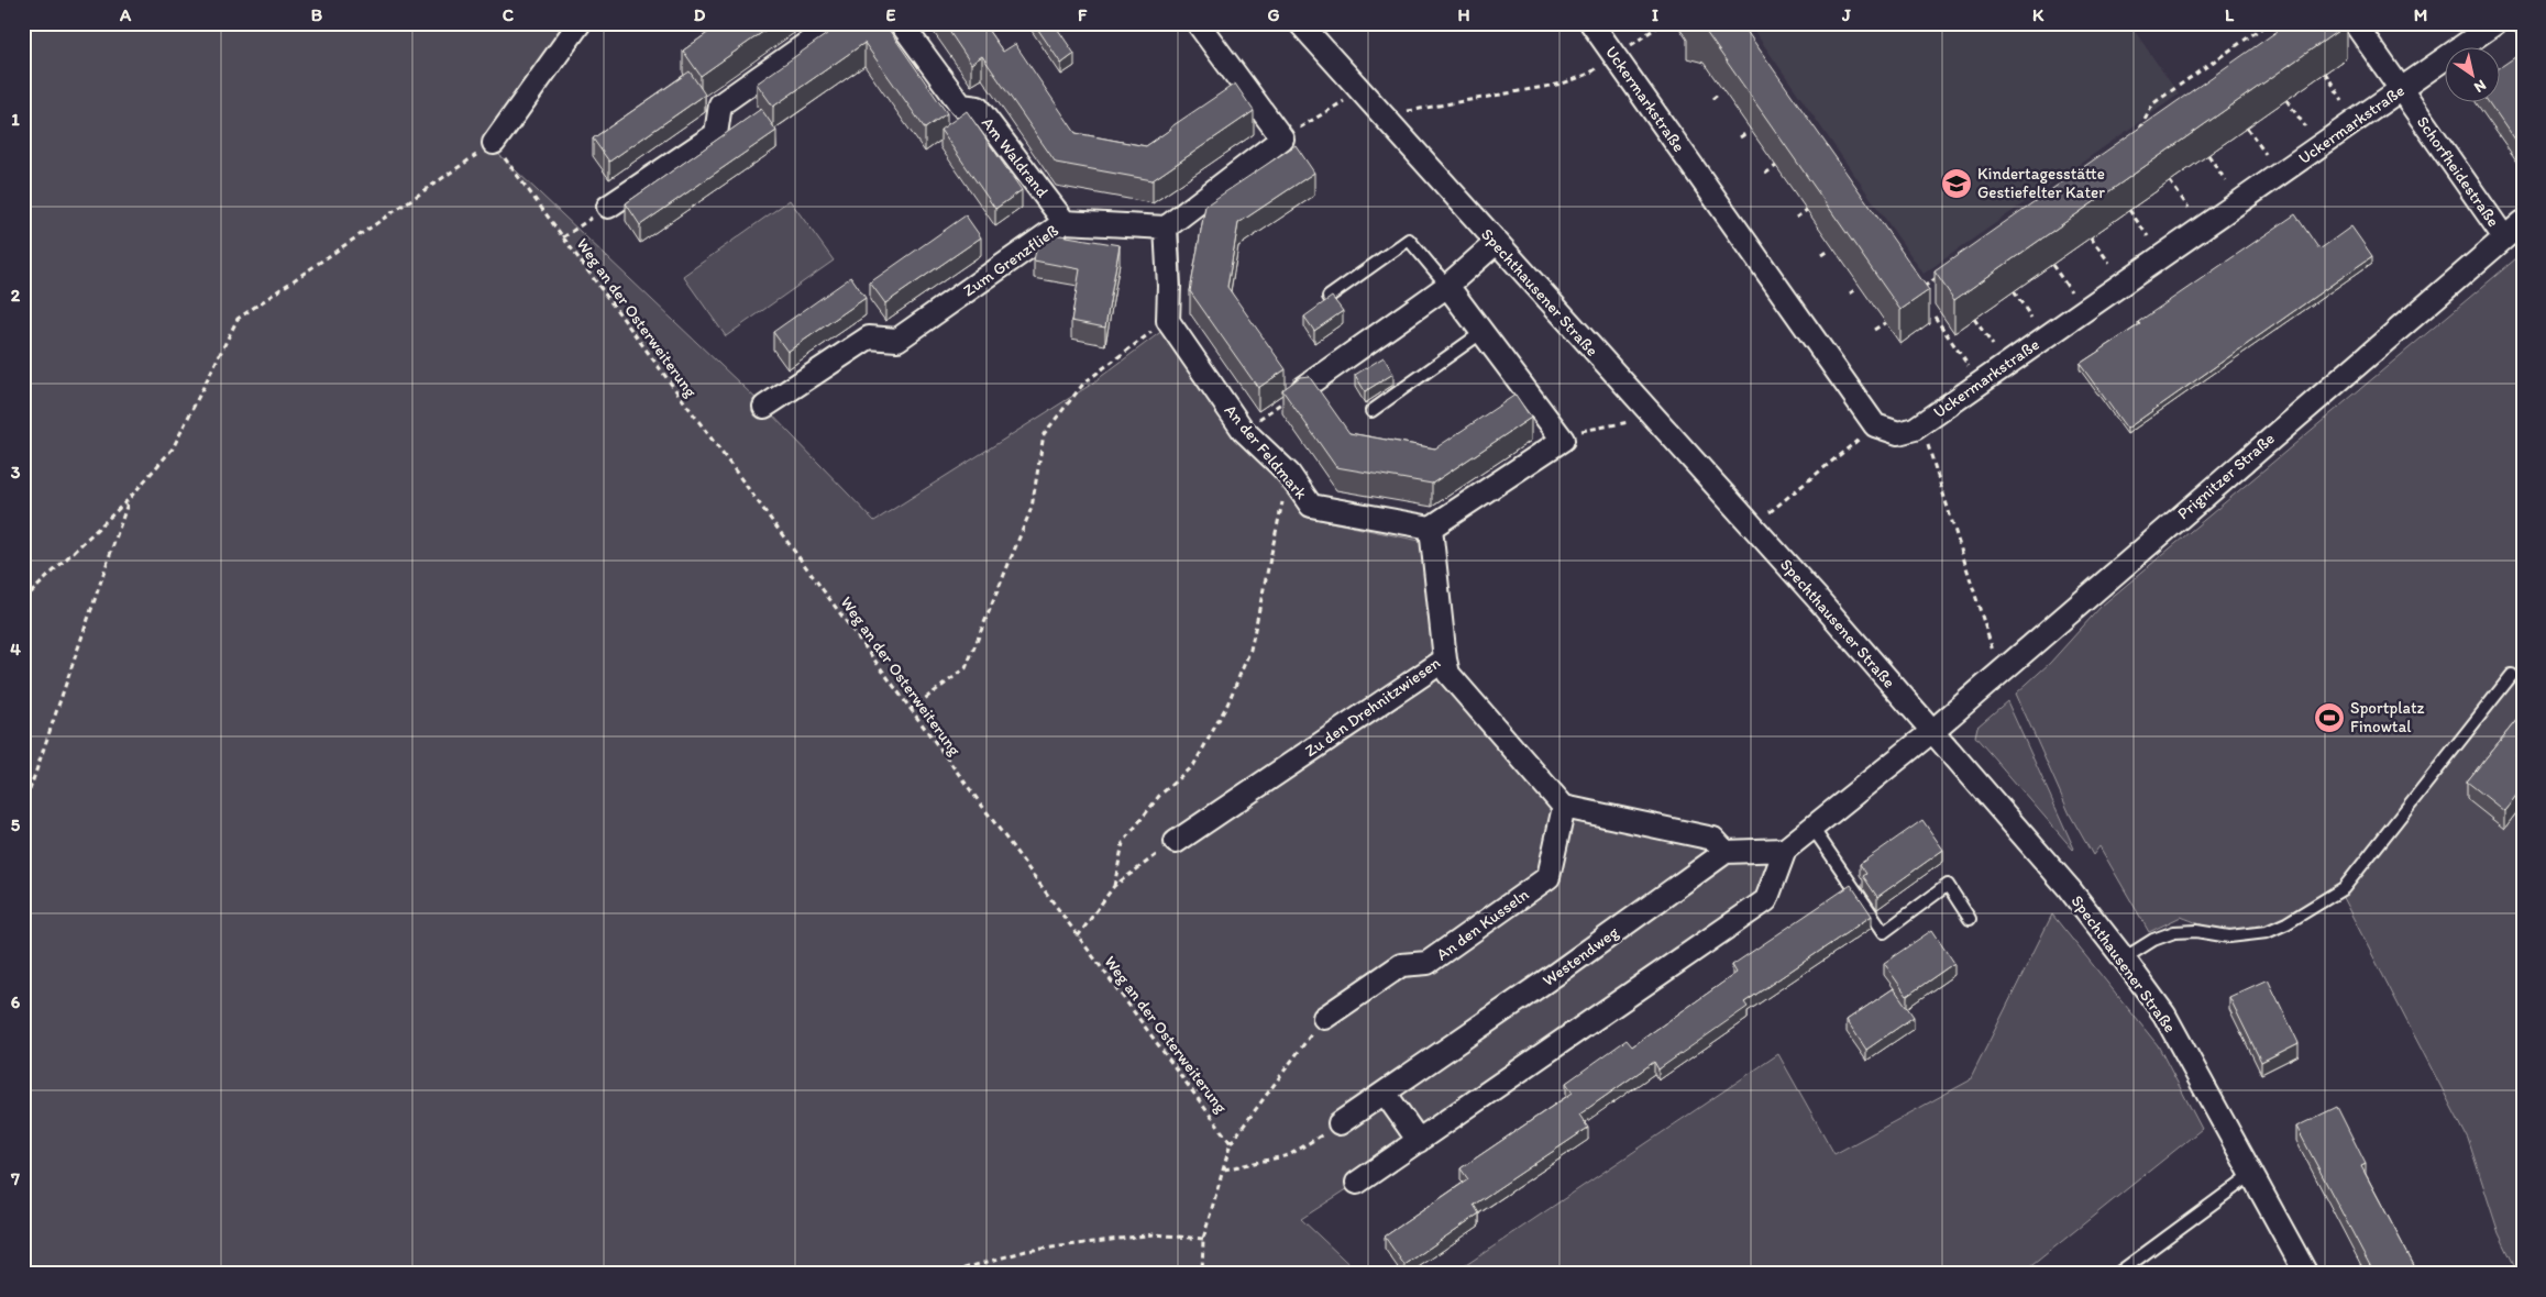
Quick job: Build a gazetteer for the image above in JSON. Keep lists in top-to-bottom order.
{
  "streets": {
    "street": [
      "Uckermarkstraße",
      "Am Waldrand",
      "Schorfheidestraße",
      "Zum Grenzfließ",
      "Spechthausener Straße",
      "An der Feldmark",
      "Prignitzer Straße",
      "Zu den Drehnitzwiesen",
      "An den Kusseln",
      "Westendweg"
    ],
    "path": ["Weg an der Osterweiterung"]
  },
  "crossings": [
    ["Uckermarkstraße", "Schorfheidestraße"],
    ["Am Waldrand", "Zum Grenzfließ"],
    ["Schorfheidestraße", "Prignitzer Straße"],
    ["Spechthausener Straße", "Prignitzer Straße"],
    ["An der Feldmark", "Zu den Drehnitzwiesen"]
  ],
  "places": {
    "school or university": ["Kindertagesstätte Gestiefelter Kater"],
    "sports": ["Sportplatz Finowtal"]
  },
  "north": "bottom right",
  "grid": {
    "columns": [
      "A",
      "B",
      "C",
      "D",
      "E",
      "F",
      "G",
      "H",
      "I",
      "J",
      "K",
      "L",
      "M"
    ],
    "rows": [
      "1",
      "2",
      "3",
      "4",
      "5",
      "6",
      "7"
    ]
  }
}
